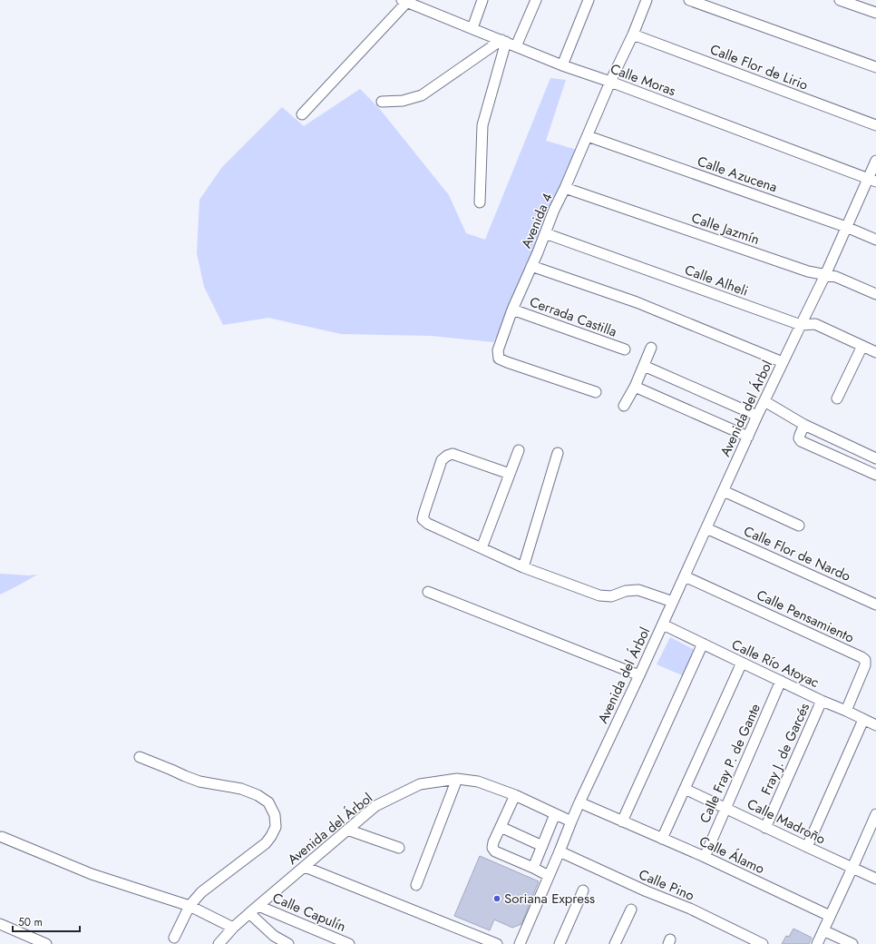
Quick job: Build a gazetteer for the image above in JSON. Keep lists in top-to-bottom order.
{
  "streets": {
    "street": [
      "Calle Flor de Lirio",
      "Calle Moras",
      "Calle Azucena",
      "Avenida 4",
      "Calle Jazmín",
      "Calle Alheli",
      "Cerrada Castilla",
      "Avenida del Árbol",
      "Calle Flor de Nardo",
      "Calle Pensamiento",
      "Calle Río Atoyac",
      "Fray J. de Garcés",
      "Calle Fray P. de Gante",
      "Calle Madroño",
      "Calle Álamo",
      "Calle Pino",
      "Calle Capulín"
    ]
  },
  "crossings": [
    ["Calle Flor de Lirio", "Avenida 4"],
    ["Calle Moras", "Avenida 4"],
    ["Calle Moras", "Avenida del Árbol"],
    ["Calle Azucena", "Avenida 4"],
    ["Calle Azucena", "Avenida del Árbol"],
    ["Avenida 4", "Calle Jazmín"],
    ["Avenida 4", "Calle Alheli"],
    ["Avenida 4", "Cerrada Castilla"],
    ["Calle Jazmín", "Avenida del Árbol"],
    ["Calle Alheli", "Avenida del Árbol"],
    ["Avenida del Árbol", "Calle Flor de Nardo"],
    ["Avenida del Árbol", "Calle Pensamiento"],
    ["Avenida del Árbol", "Calle Río Atoyac"],
    ["Avenida del Árbol", "Calle Álamo"],
    ["Avenida del Árbol", "Calle Capulín"],
    ["Calle Pensamiento", "Calle Río Atoyac"],
    ["Calle Río Atoyac", "Fray J. de Garcés"],
    ["Calle Río Atoyac", "Calle Fray P. de Gante"],
    ["Fray J. de Garcés", "Calle Madroño"],
    ["Calle Fray P. de Gante", "Calle Madroño"],
    ["Calle Fray P. de Gante", "Calle Álamo"]
  ],
  "places": ["Soriana Express"],
  "scale_bar": "50 m"
}
